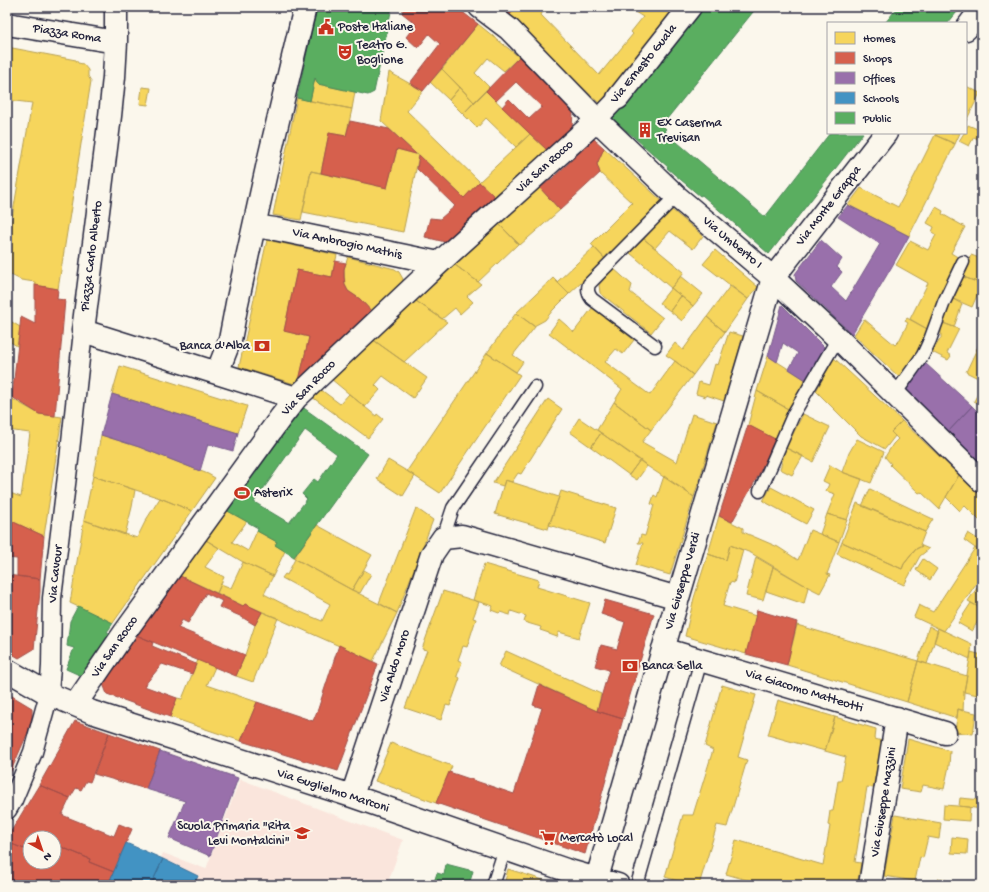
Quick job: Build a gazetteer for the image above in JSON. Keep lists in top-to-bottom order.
{
  "streets": {
    "street": [
      "Piazza Roma",
      "Via Ernesto Guala",
      "Via San Rocco",
      "Via Monte Grappa",
      "Via Umberto I",
      "Via Ambrogio Mathis",
      "Piazza Carlo Alberto",
      "Via Cavour",
      "Via Giuseppe Verdi",
      "Via Aldo Moro",
      "Via Giacomo Matteotti",
      "Via Guglielmo Marconi",
      "Via Giuseppe Mazzini"
    ]
  },
  "crossings": [
    ["Piazza Roma", "Piazza Carlo Alberto"],
    ["Via Ernesto Guala", "Via San Rocco"],
    ["Via Ernesto Guala", "Via Umberto I"],
    ["Via San Rocco", "Via Umberto I"],
    ["Via San Rocco", "Via Ambrogio Mathis"],
    ["Via San Rocco", "Via Guglielmo Marconi"],
    ["Via Monte Grappa", "Via Umberto I"],
    ["Via Monte Grappa", "Via Giuseppe Verdi"],
    ["Via Umberto I", "Via Giuseppe Verdi"],
    ["Piazza Carlo Alberto", "Via Cavour"],
    ["Via Cavour", "Via Guglielmo Marconi"],
    ["Via Giuseppe Verdi", "Via Giacomo Matteotti"],
    ["Via Giuseppe Verdi", "Via Guglielmo Marconi"],
    ["Via Aldo Moro", "Via Guglielmo Marconi"],
    ["Via Giacomo Matteotti", "Via Giuseppe Mazzini"]
  ],
  "places": {
    "public building": ["Poste Italiane"],
    "theatre": ["Teatro G. Boglione"],
    "building": ["Ex Caserma Trevisan"],
    "bank": ["Banca d'Alba", "Banca Sella"],
    "sports": ["Asterix"],
    "school or university": ["Scuola Primaria \"Rita Levi Montalcini\""],
    "supermarket": ["Mercatò Local"]
  },
  "legend": [
    "Homes",
    "Shops",
    "Offices",
    "Schools",
    "Public"
  ],
  "north": "bottom right"
}
